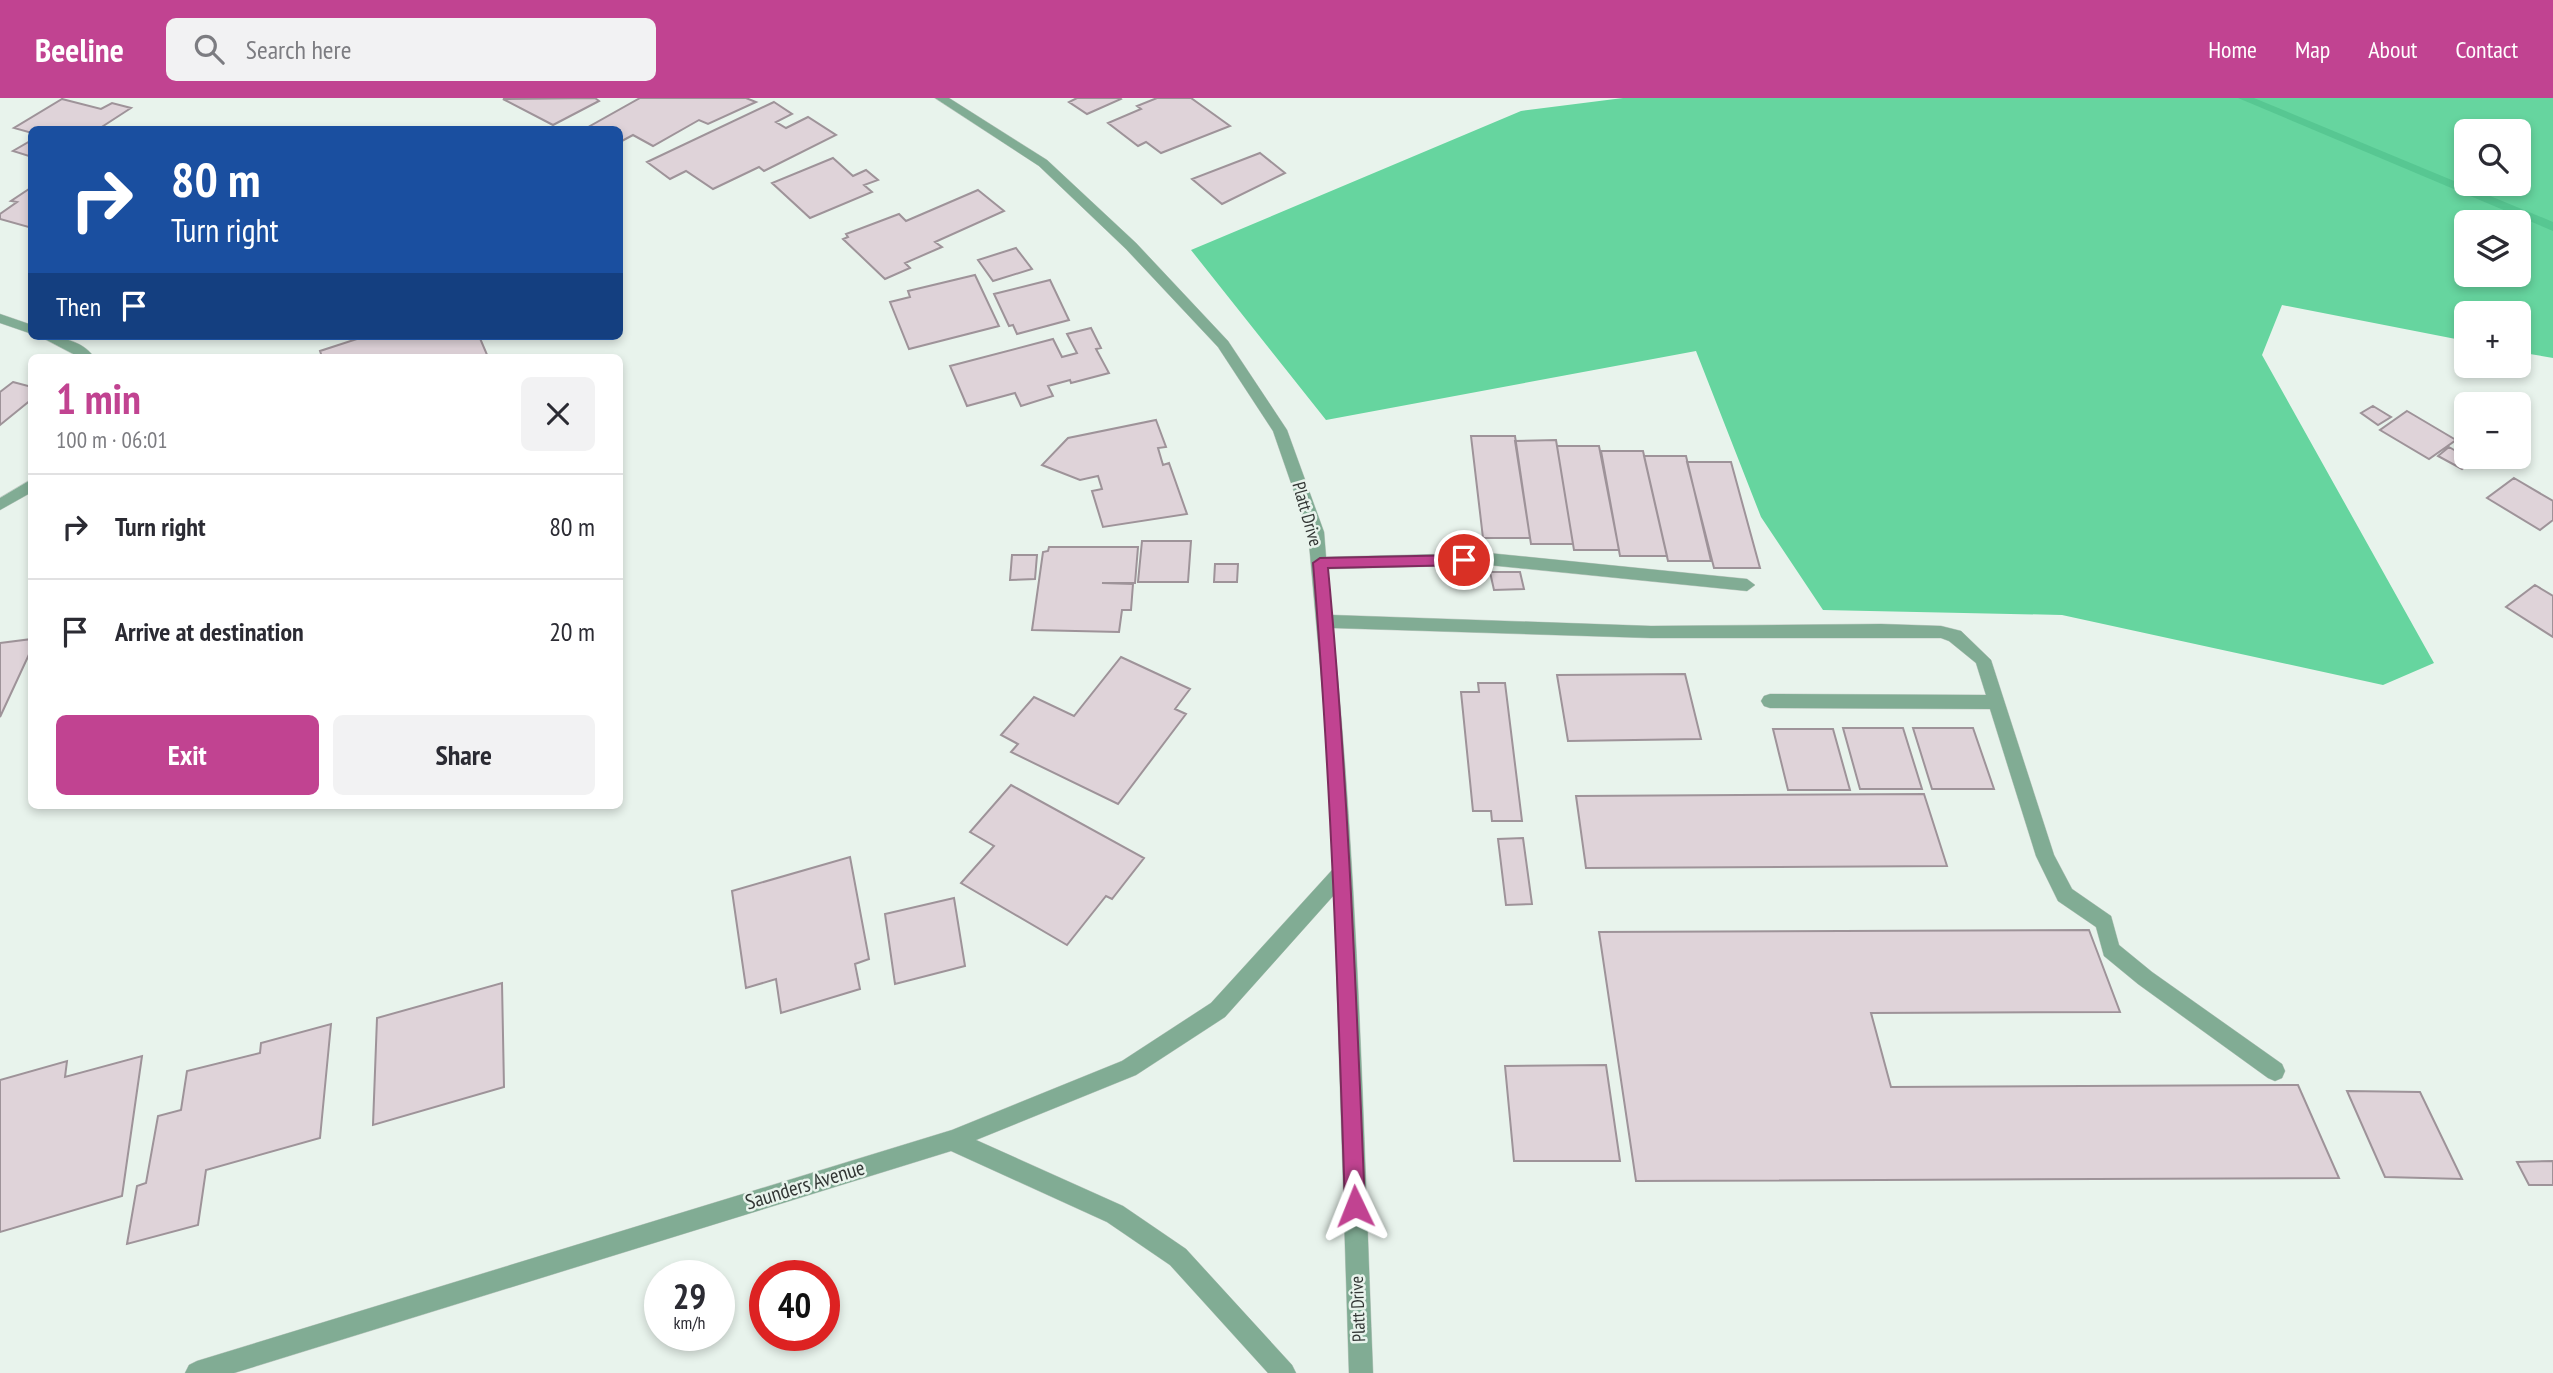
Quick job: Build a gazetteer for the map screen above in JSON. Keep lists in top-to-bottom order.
{
  "streets": {
    "street": ["Platt Drive", "Saunders Avenue"]
  },
  "crossings": [
    ["Platt Drive", "Saunders Avenue"]
  ],
  "page": {
    "header": "Beeline",
    "search": "Search here",
    "nav": [
      "Home",
      "Map",
      "About",
      "Contact"
    ],
    "map_buttons": ["+", "−"],
    "turn": ["80 m", "Turn right"],
    "then": "Then",
    "heading": ["1 min", "100 m · 06:01"],
    "list": [
      {
        "name": "Turn right",
        "value": "80 m"
      },
      {
        "name": "Arrive at destination",
        "value": "20 m"
      }
    ],
    "buttons": ["Exit", "Share"],
    "speed": "29 km/h",
    "limit": "40"
  }
}
